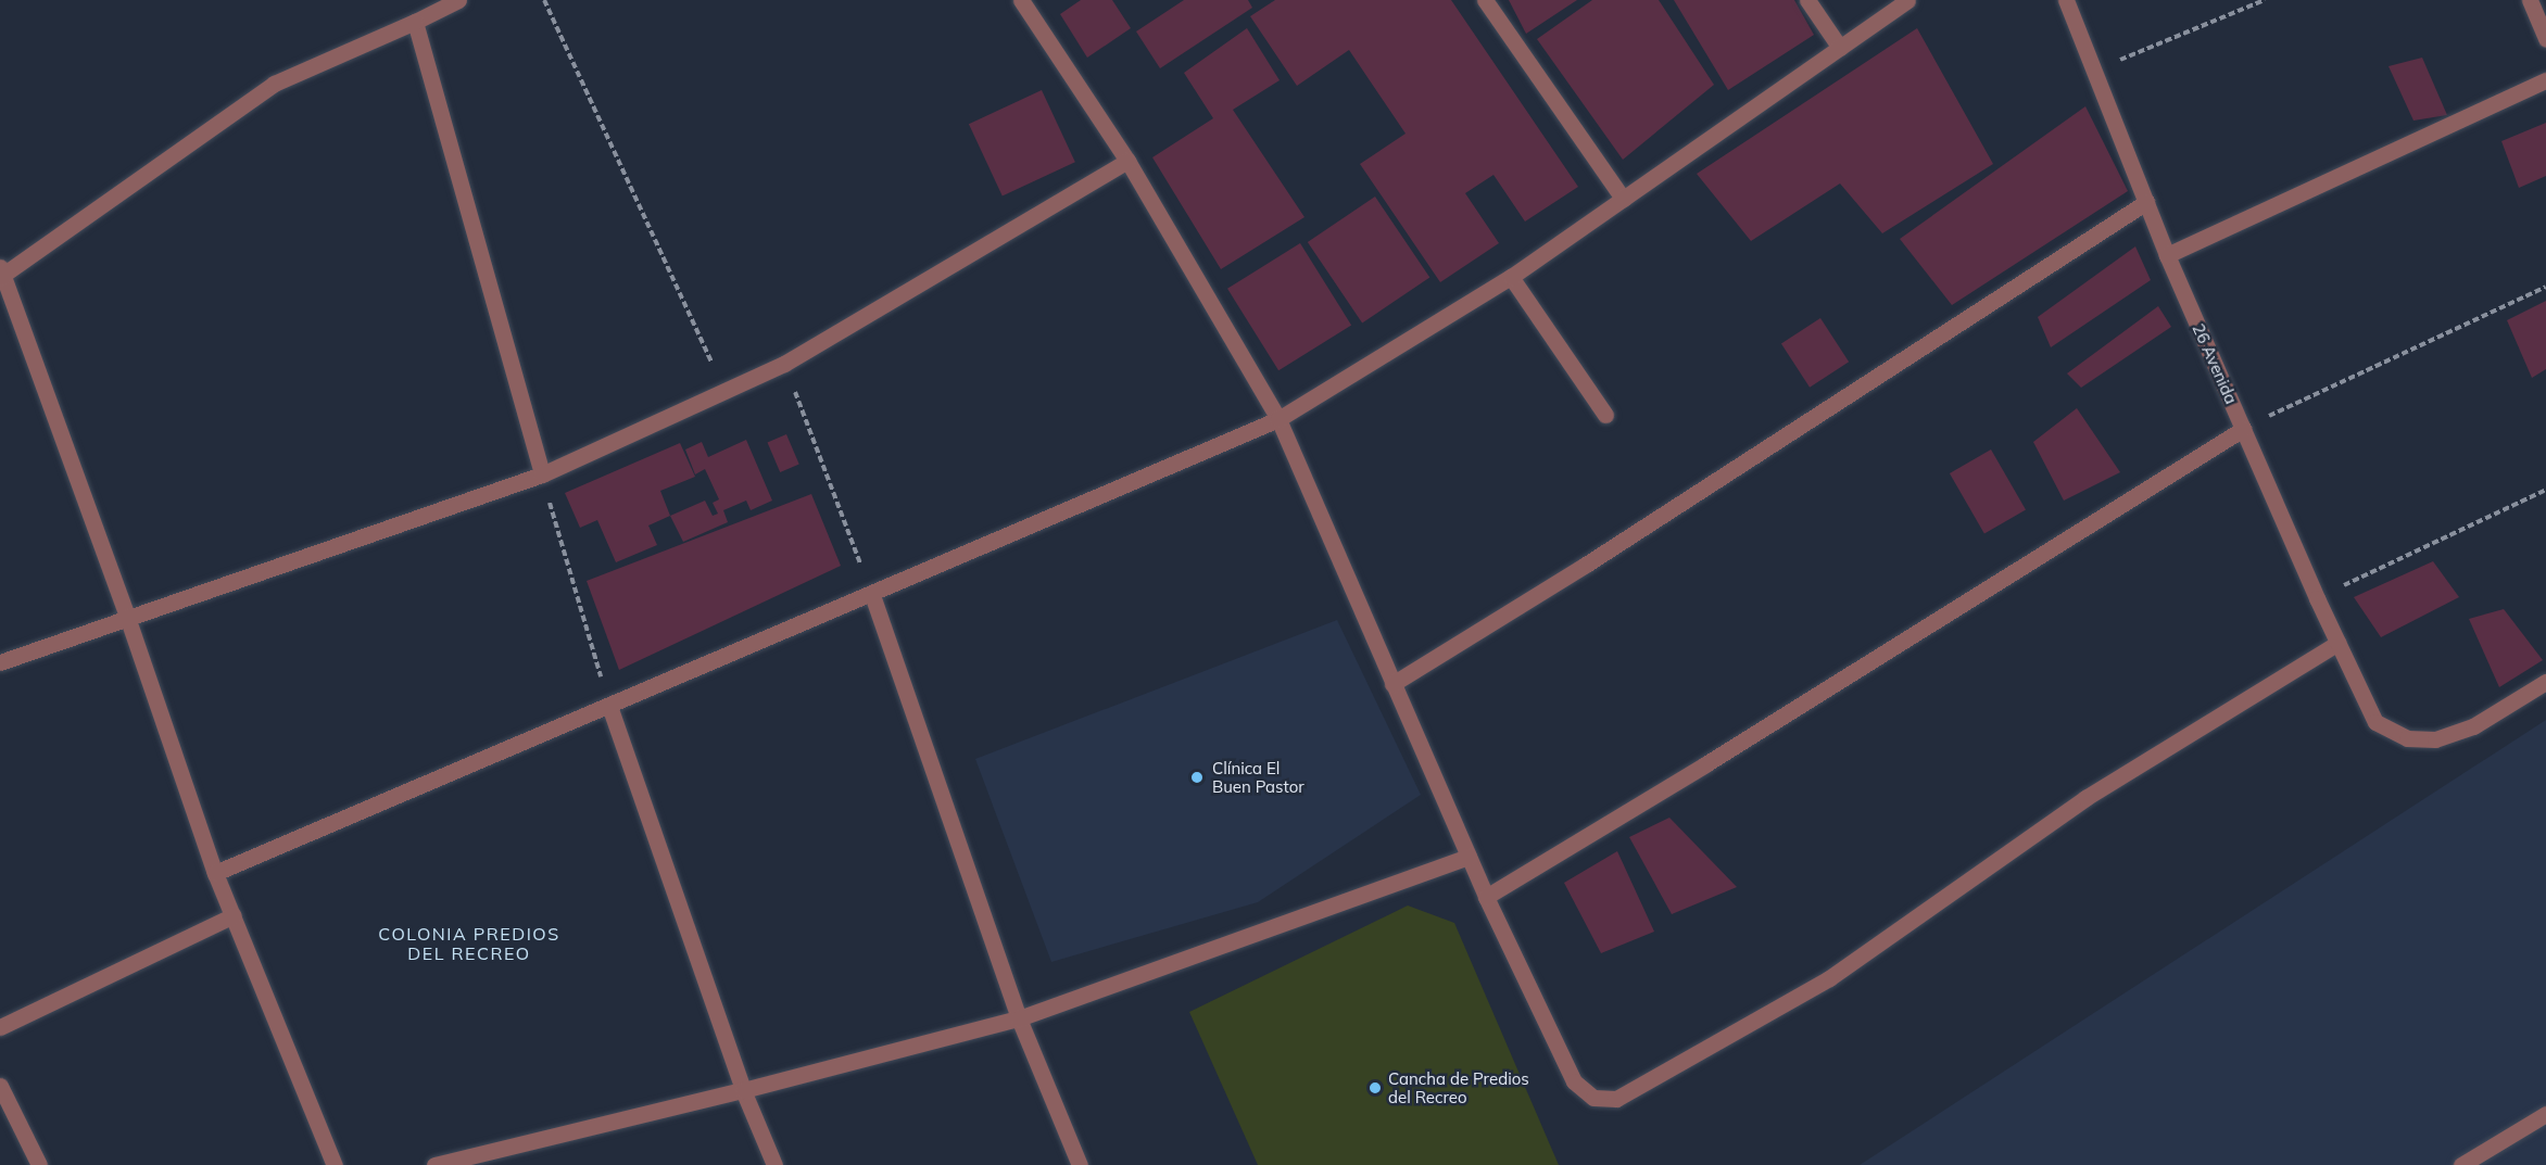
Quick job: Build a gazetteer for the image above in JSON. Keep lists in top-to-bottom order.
{
  "streets": {
    "street": ["26 Avenida"]
  },
  "districts": ["COLONIA PREDIOS DEL RECREO"],
  "places": ["Clínica El Buen Pastor", "Cancha de Predios del Recreo"]
}
